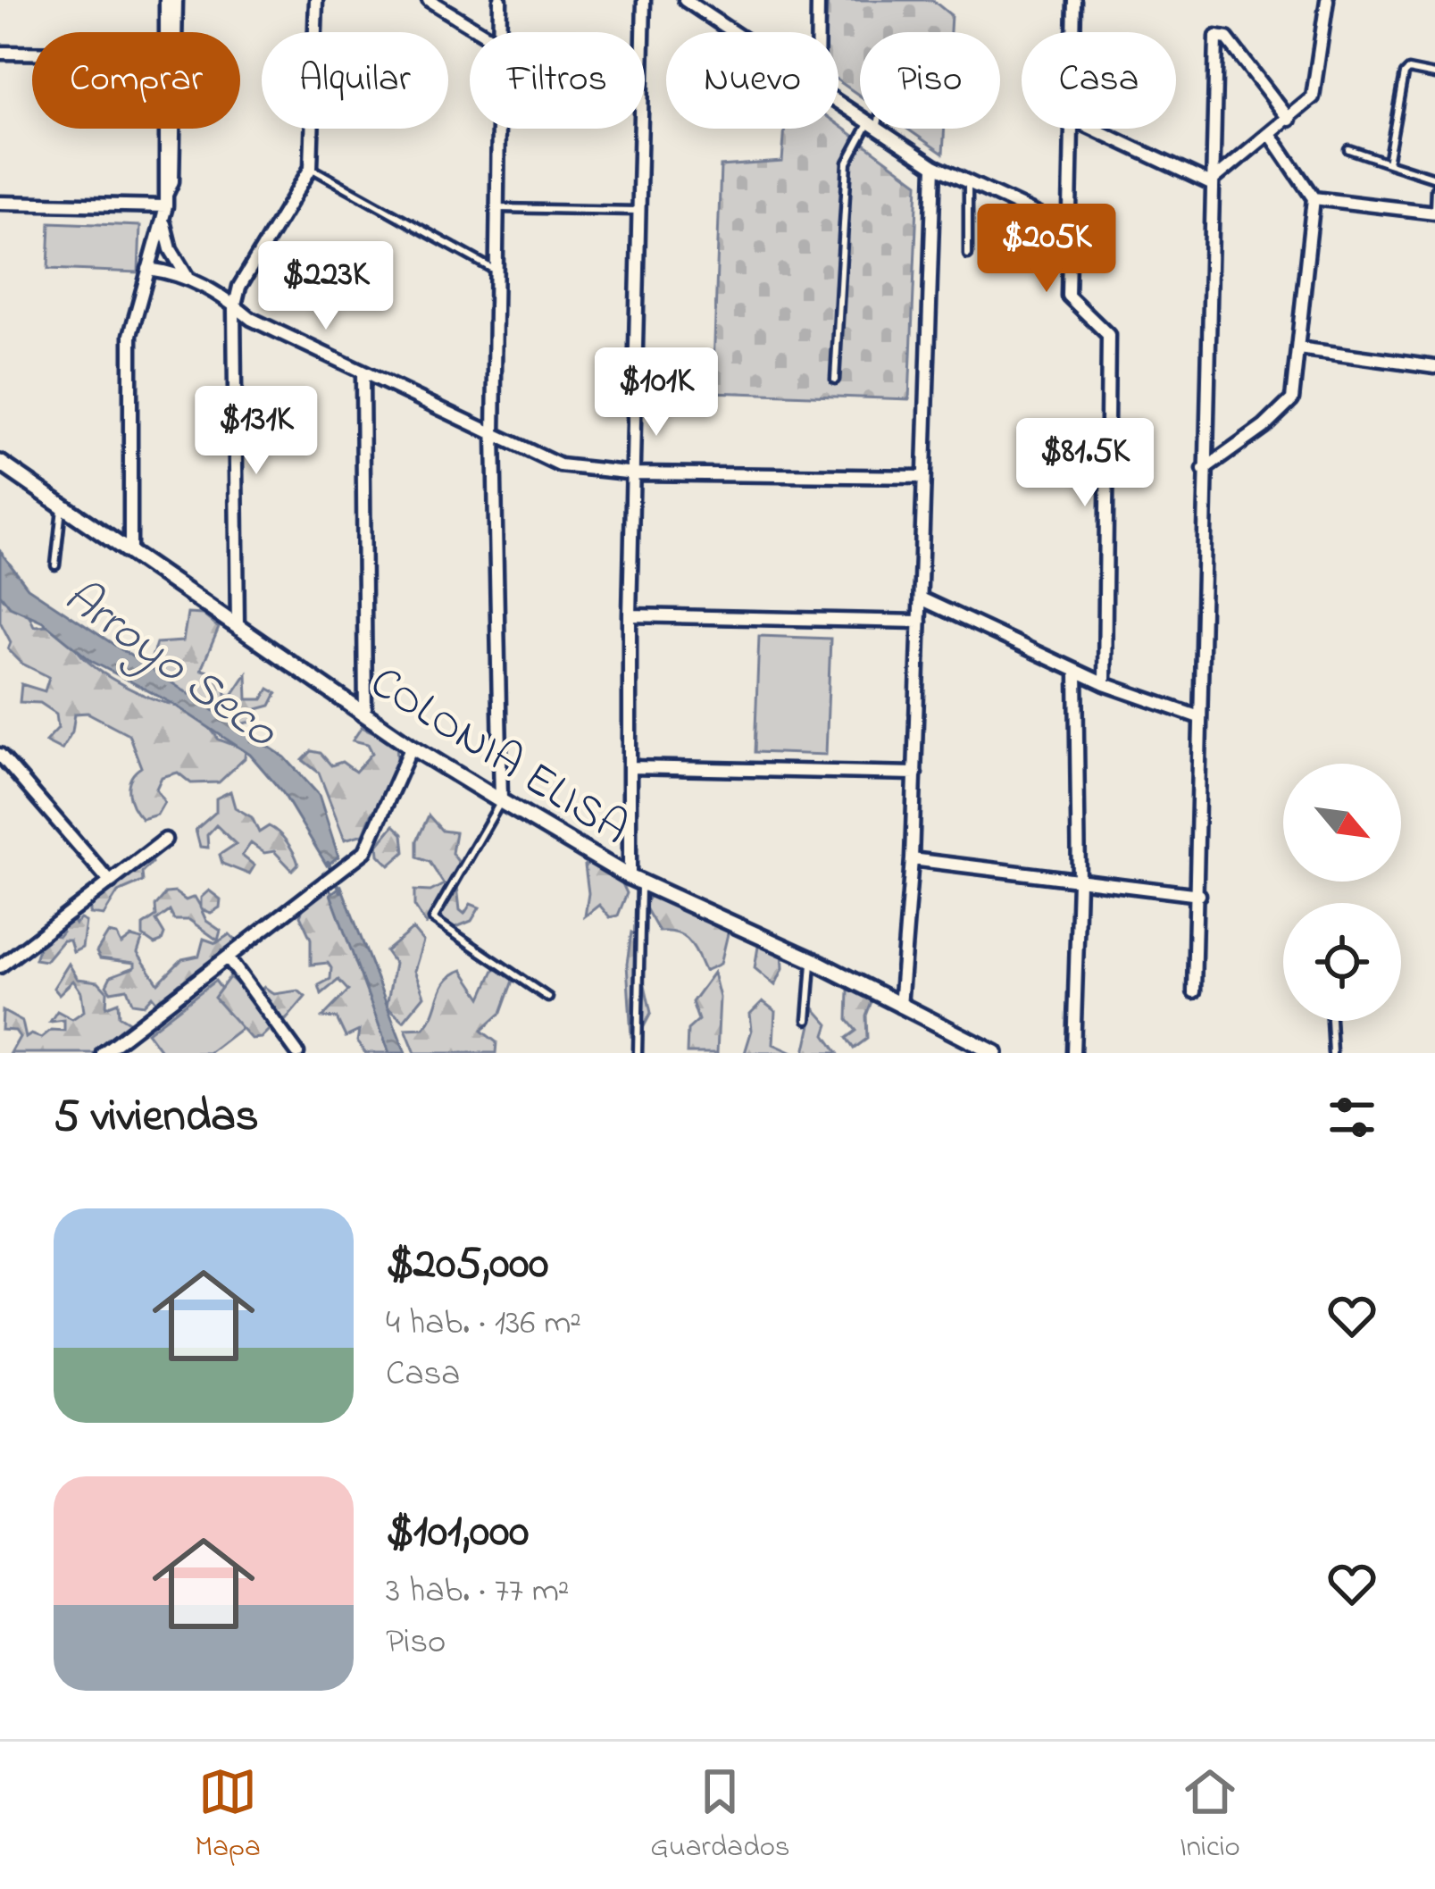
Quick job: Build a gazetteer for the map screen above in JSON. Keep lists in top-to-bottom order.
{
  "streets": {
    "street": ["COLONIA ELISA"]
  },
  "water": ["Arroyo Seco"],
  "north": "bottom right",
  "page": {
    "chip": [
      "Comprar",
      "Alquilar",
      "Filtros",
      "Nuevo",
      "Piso",
      "Casa"
    ],
    "price": [
      "$205K",
      "$223K",
      "$101K",
      "$131K",
      "$81.5K"
    ],
    "heading": "5 viviendas",
    "list": [
      {
        "name": "$205,000",
        "note": "4 hab. · 136 m² · Casa"
      },
      {
        "name": "$101,000",
        "note": "3 hab. · 77 m² · Piso"
      }
    ],
    "tabs": ["Mapa", "Guardados", "Inicio"]
  }
}
